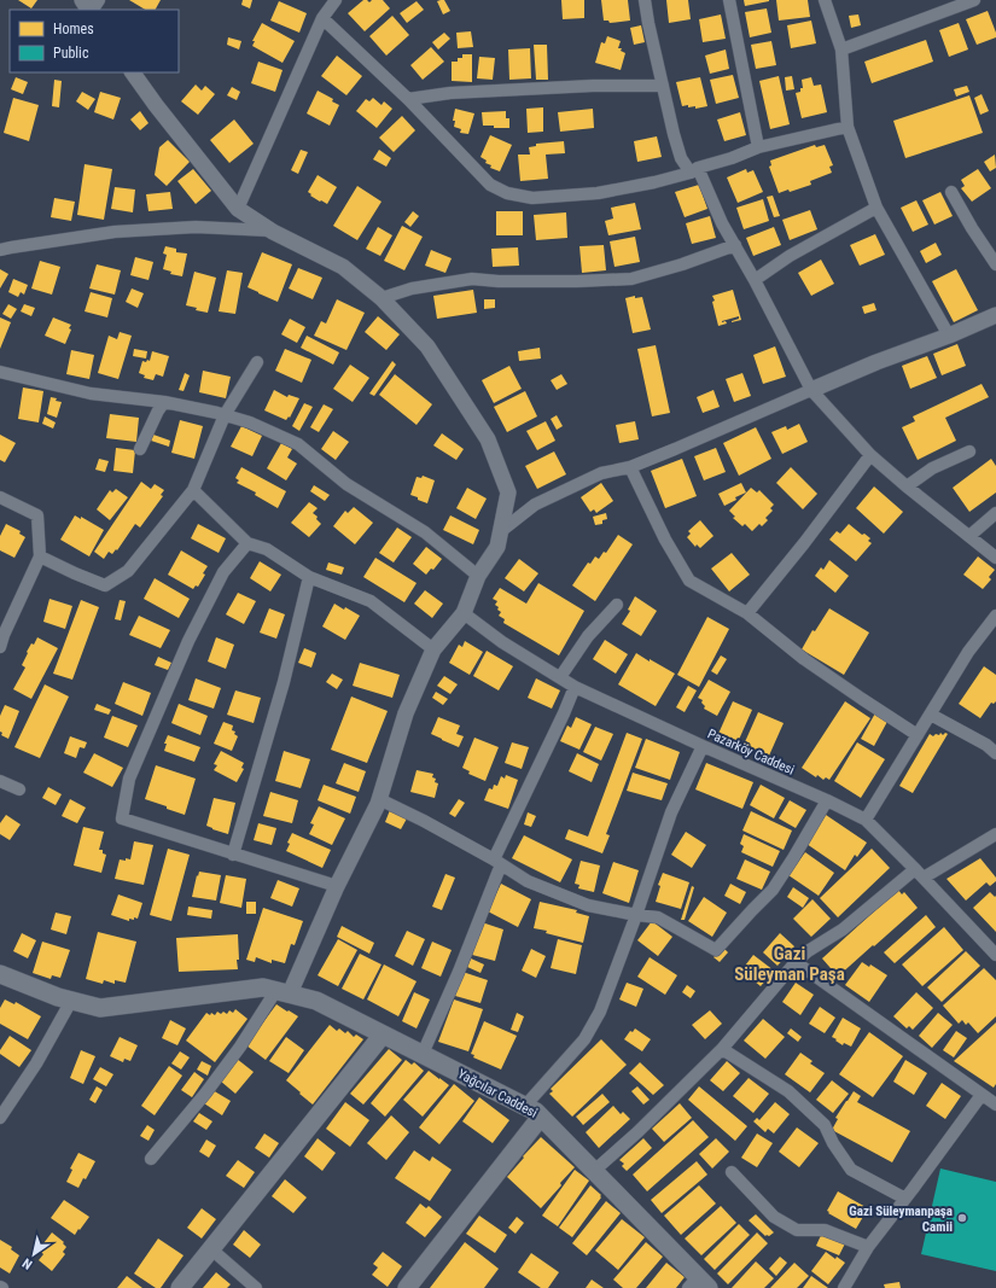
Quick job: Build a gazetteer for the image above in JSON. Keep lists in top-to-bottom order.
{
  "streets": {
    "main road": ["Yağcılar Caddesi"],
    "street": ["Pazarköy Caddesi"]
  },
  "districts": ["Gazi Süleyman Paşa"],
  "places": ["Gazi Süleymanpaşa Camii"],
  "legend": ["Homes", "Public"],
  "north": "bottom left"
}
